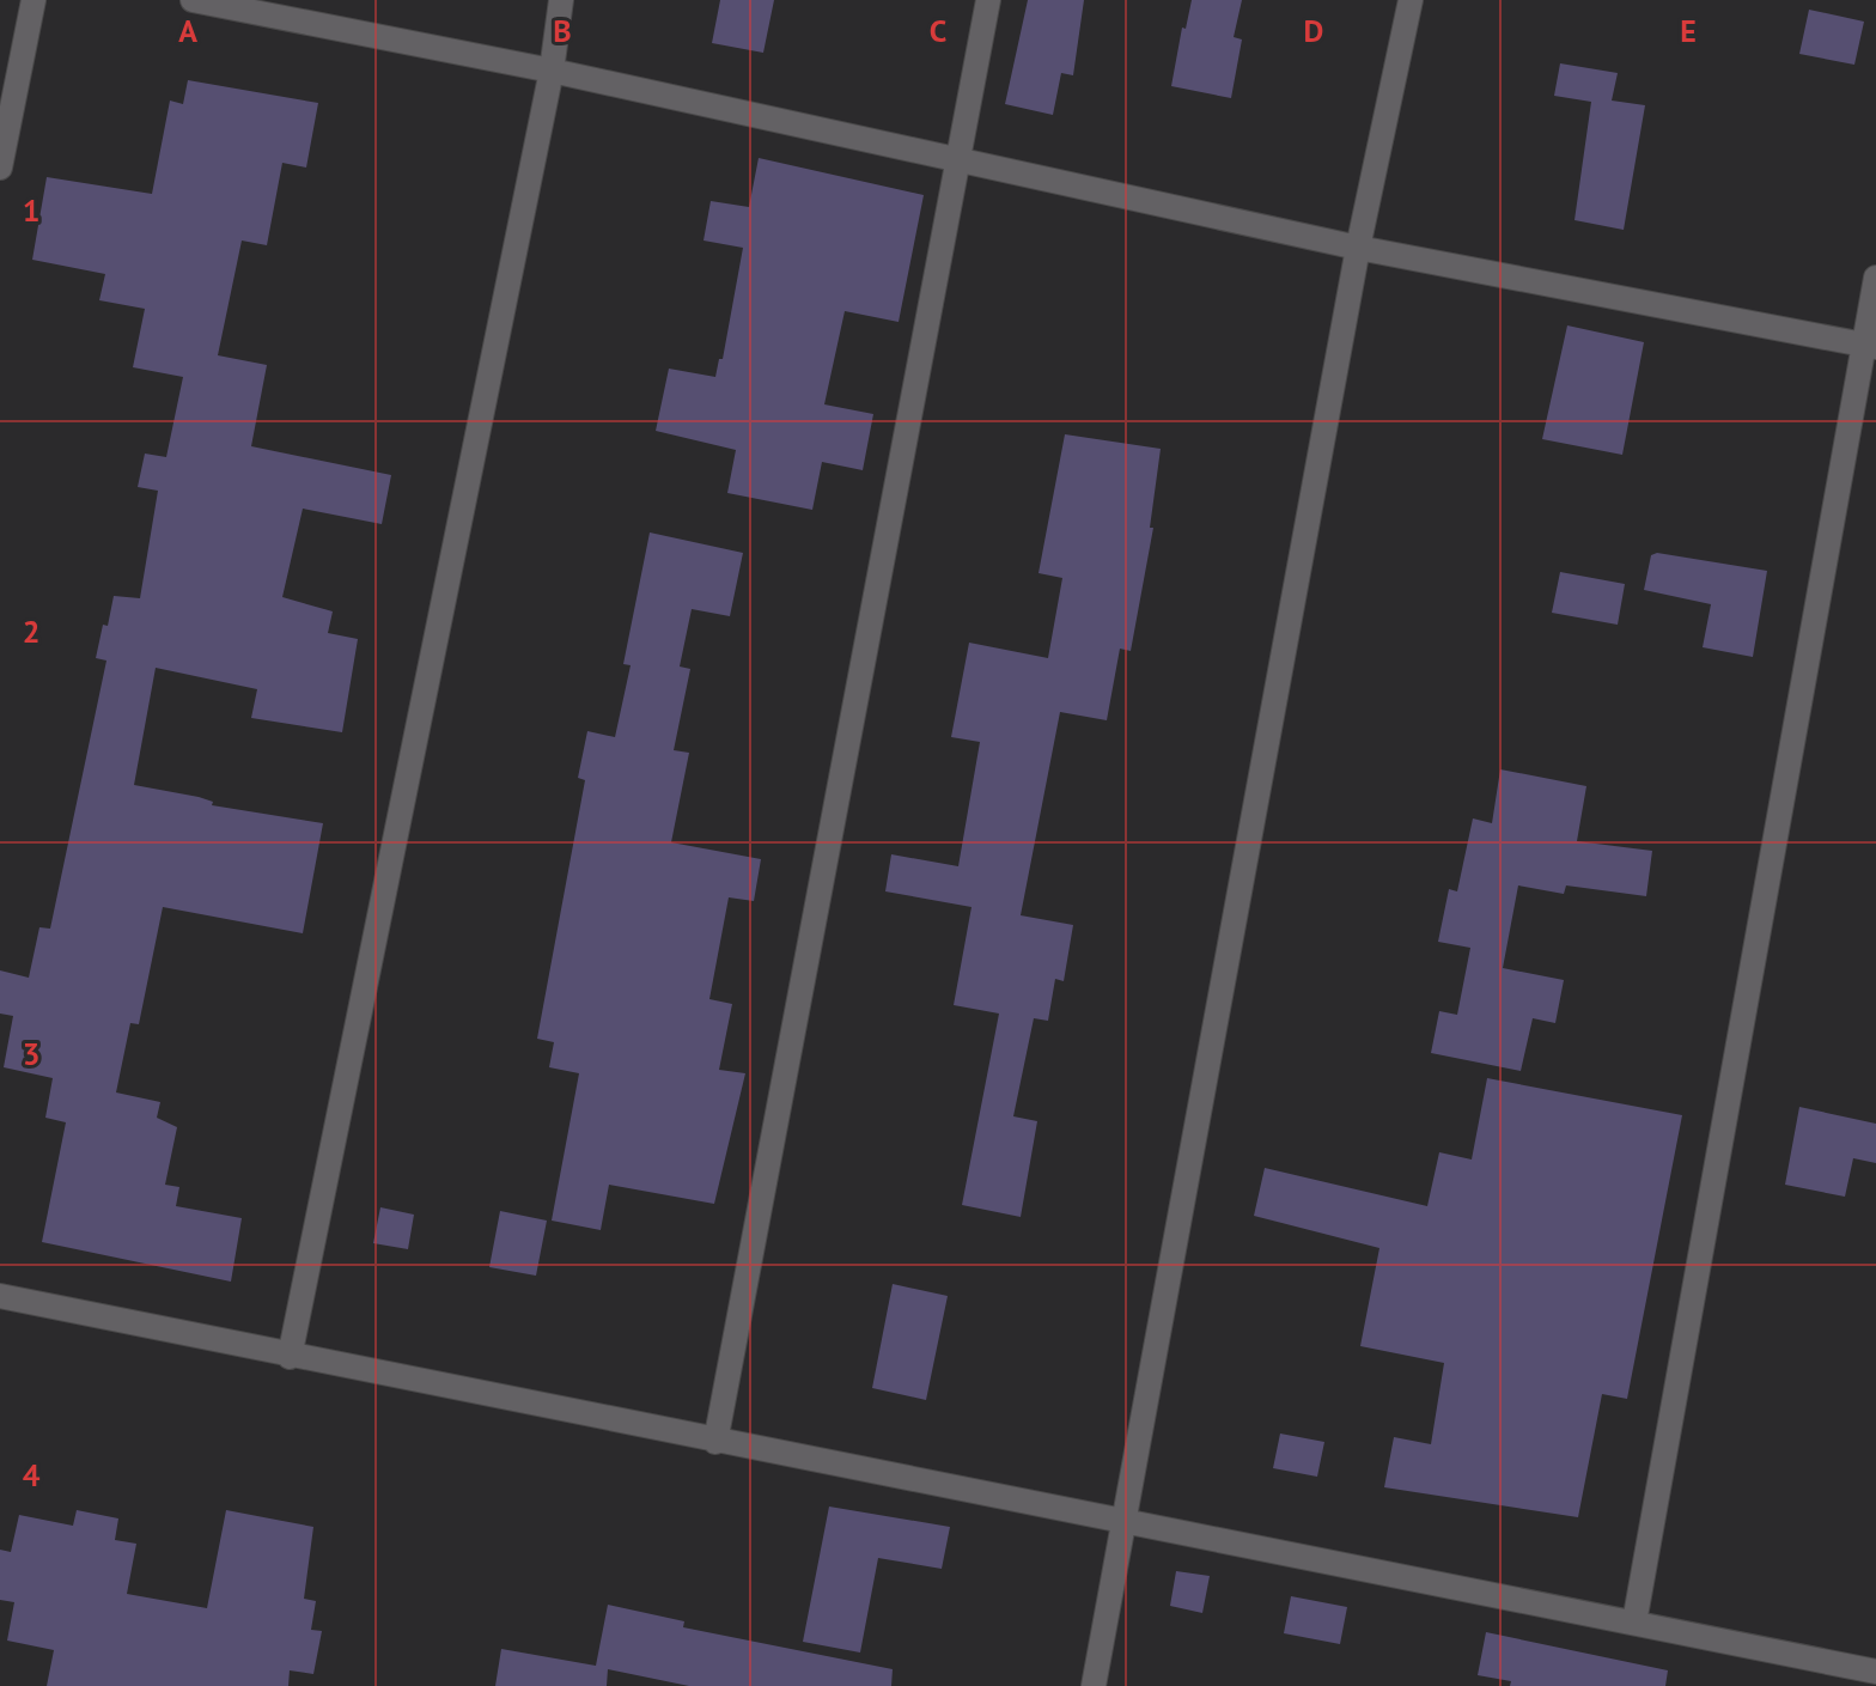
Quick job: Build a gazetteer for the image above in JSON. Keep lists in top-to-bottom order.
{
  "grid": {
    "columns": [
      "A",
      "B",
      "C",
      "D",
      "E"
    ],
    "rows": [
      "1",
      "2",
      "3",
      "4"
    ]
  }
}
